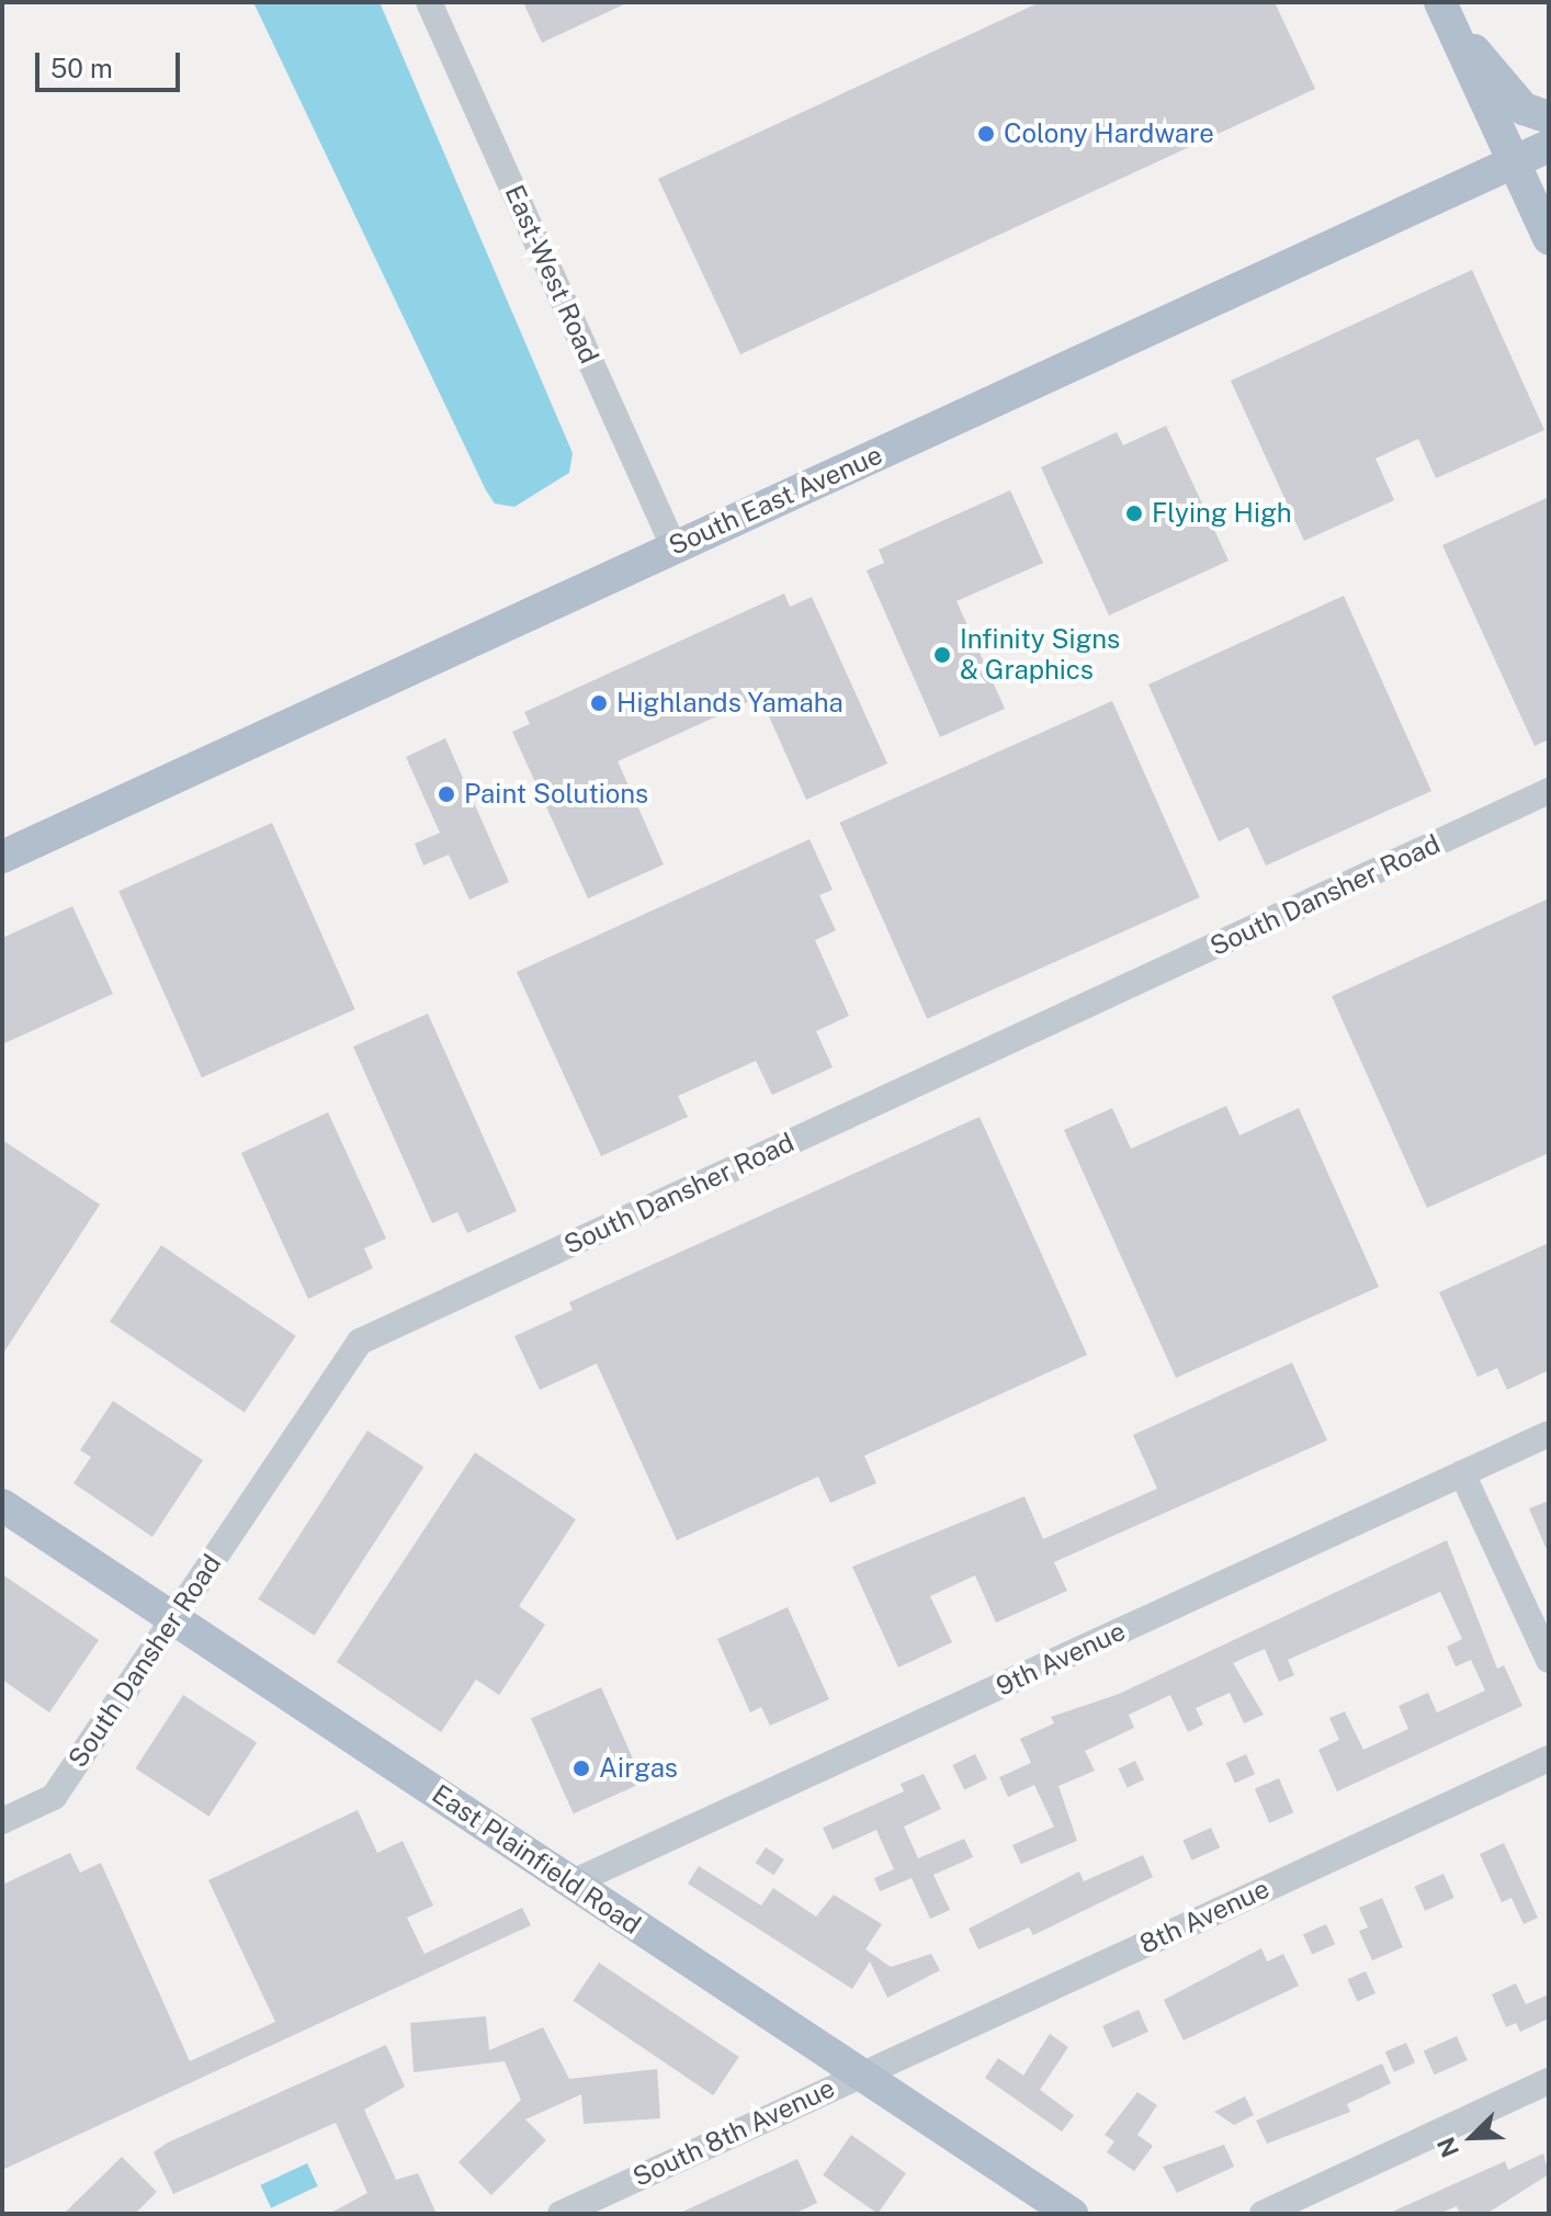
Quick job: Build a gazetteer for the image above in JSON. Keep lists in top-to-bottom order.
{
  "streets": {
    "main road": ["South East Avenue", "East Plainfield Road"],
    "street": [
      "East-West Road",
      "South Dansher Road",
      "9th Avenue",
      "8th Avenue",
      "South 8th Avenue"
    ]
  },
  "crossings": [
    ["East-West Road", "South East Avenue"],
    ["South Dansher Road", "East Plainfield Road"],
    ["9th Avenue", "East Plainfield Road"],
    ["East Plainfield Road", "8th Avenue"],
    ["East Plainfield Road", "South 8th Avenue"],
    ["8th Avenue", "South 8th Avenue"]
  ],
  "places": [
    "Colony Hardware",
    "Flying High",
    "Infinity Signs & Graphics",
    "Highlands Yamaha",
    "Paint Solutions",
    "Airgas"
  ],
  "scale_bar": "50 m",
  "north": "bottom left"
}
